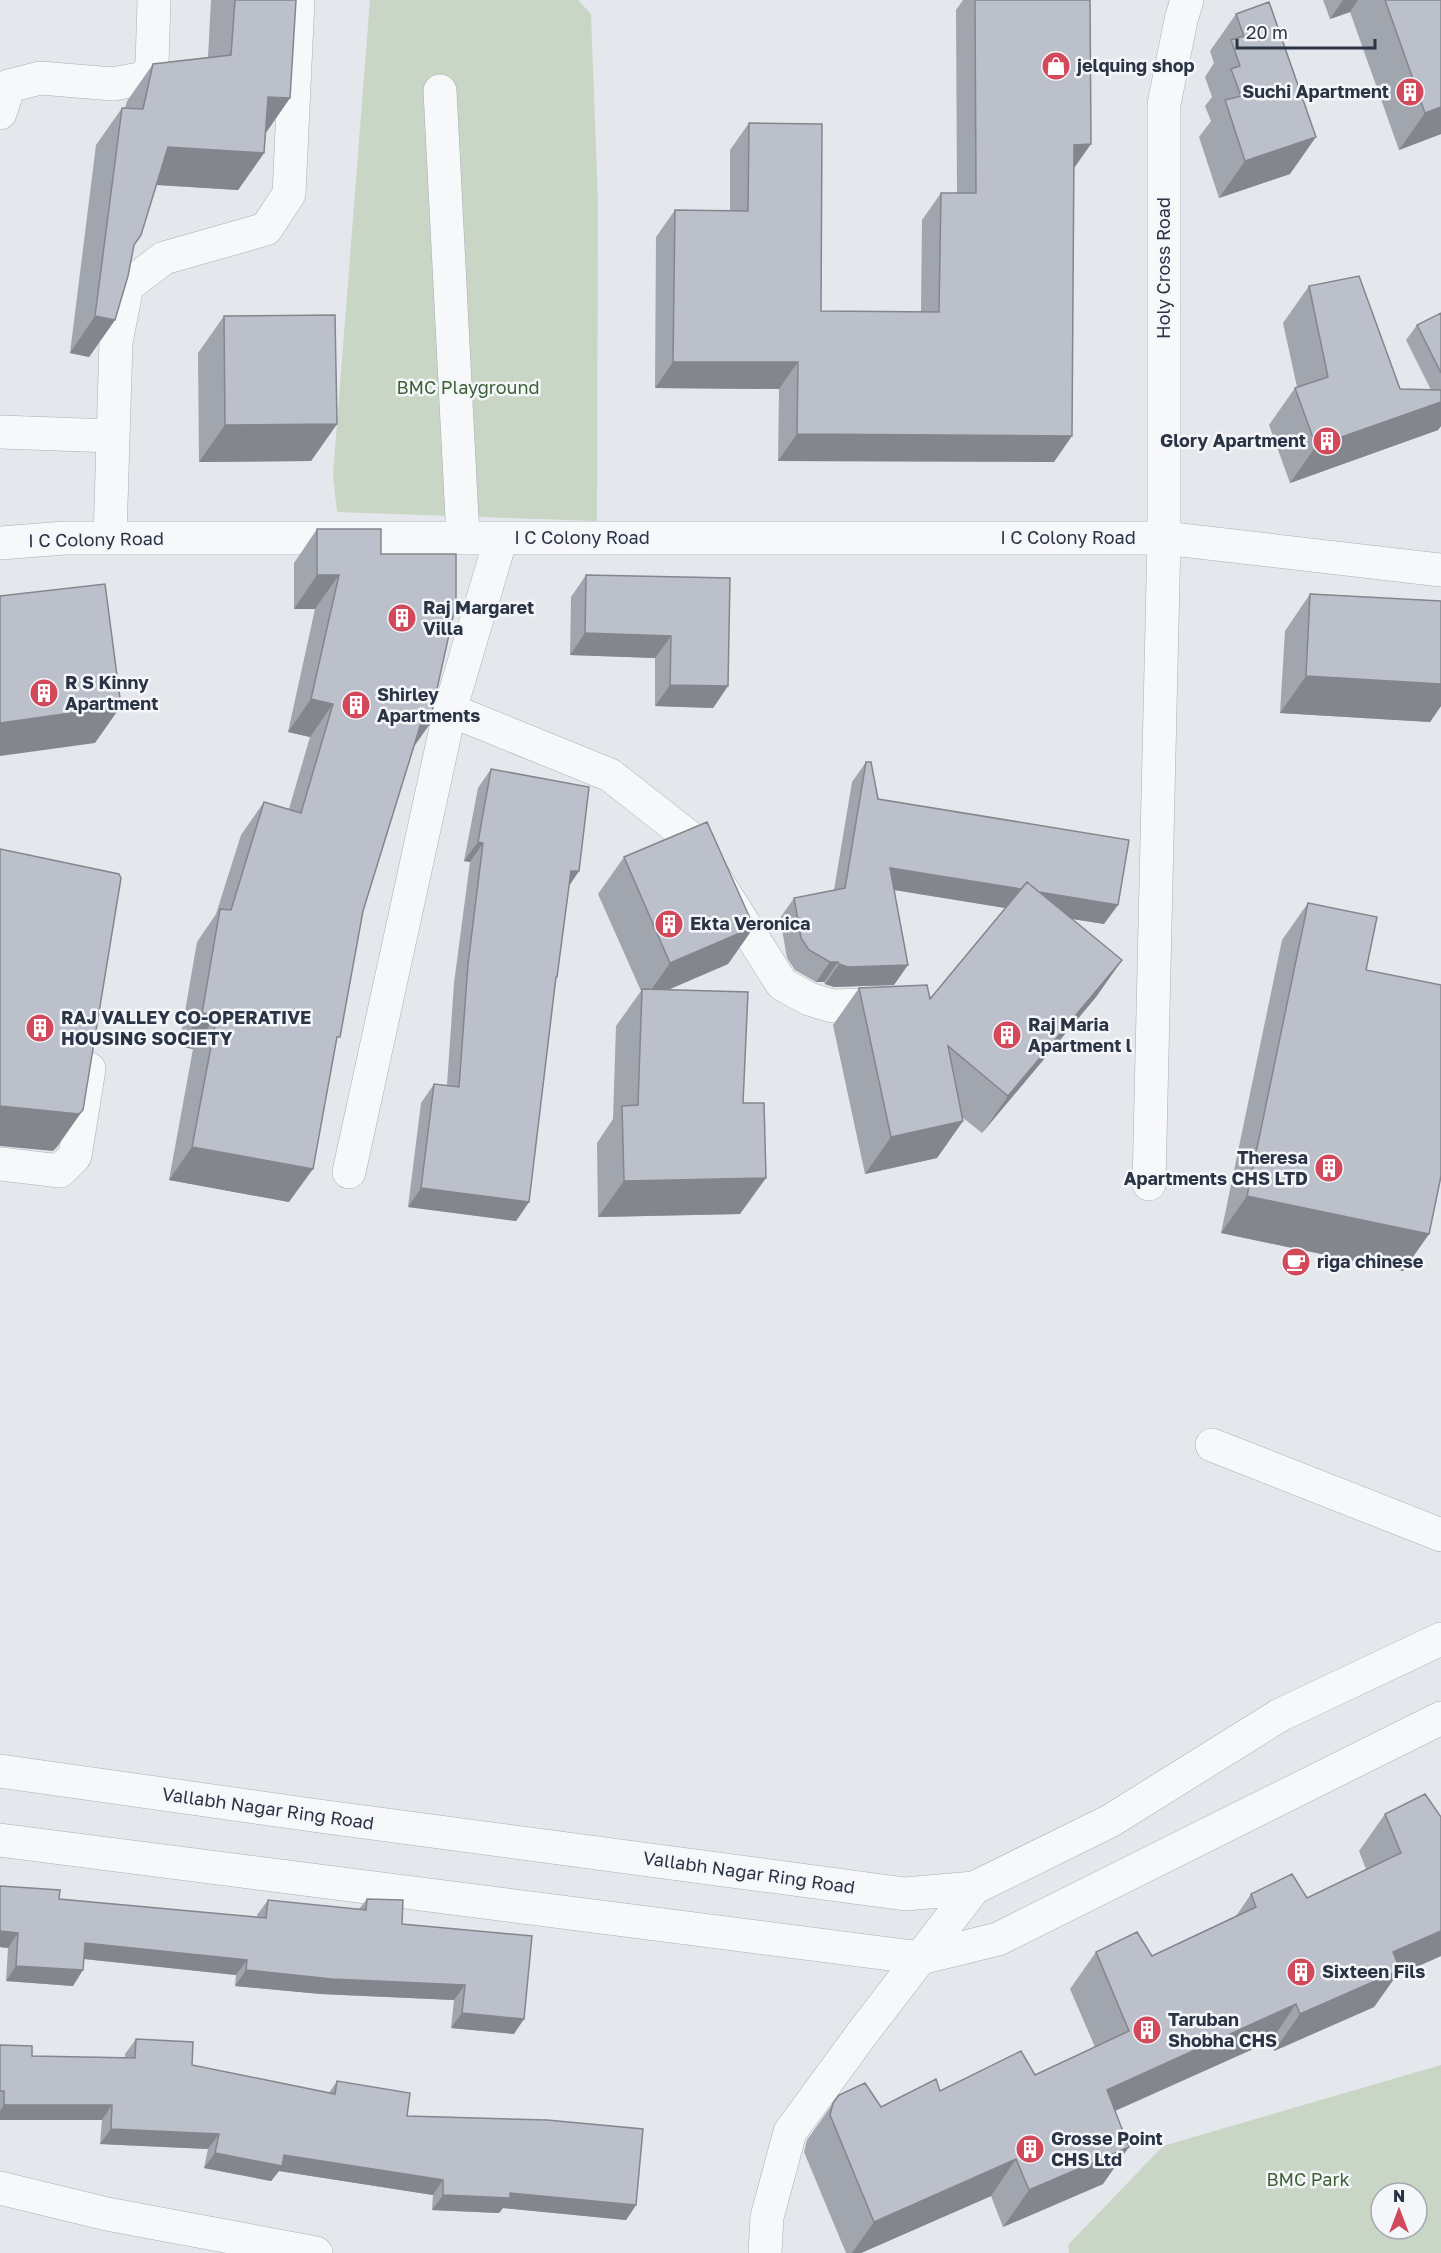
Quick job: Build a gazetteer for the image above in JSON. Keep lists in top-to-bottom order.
{
  "streets": {
    "street": ["Holy Cross Road", "I C Colony Road", "Vallabh Nagar Ring Road"]
  },
  "crossings": [
    ["Holy Cross Road", "I C Colony Road"]
  ],
  "parks": ["BMC Playground", "BMC Park"],
  "places": {
    "shop": ["jelquing shop"],
    "building": [
      "Suchi Apartment",
      "Glory Apartment",
      "Raj Margaret Villa",
      "R S Kinny Apartment",
      "Shirley Apartments",
      "Ekta Veronica",
      "RAJ VALLEY CO-OPERATIVE HOUSING SOCIETY",
      "Raj Maria Apartment l",
      "Theresa Apartments CHS LTD",
      "Sixteen Fils",
      "Taruban Shobha CHS",
      "Grosse Point CHS Ltd"
    ],
    "cafe": ["riga chinese"]
  },
  "scale_bar": "20 m",
  "north": "top"
}
